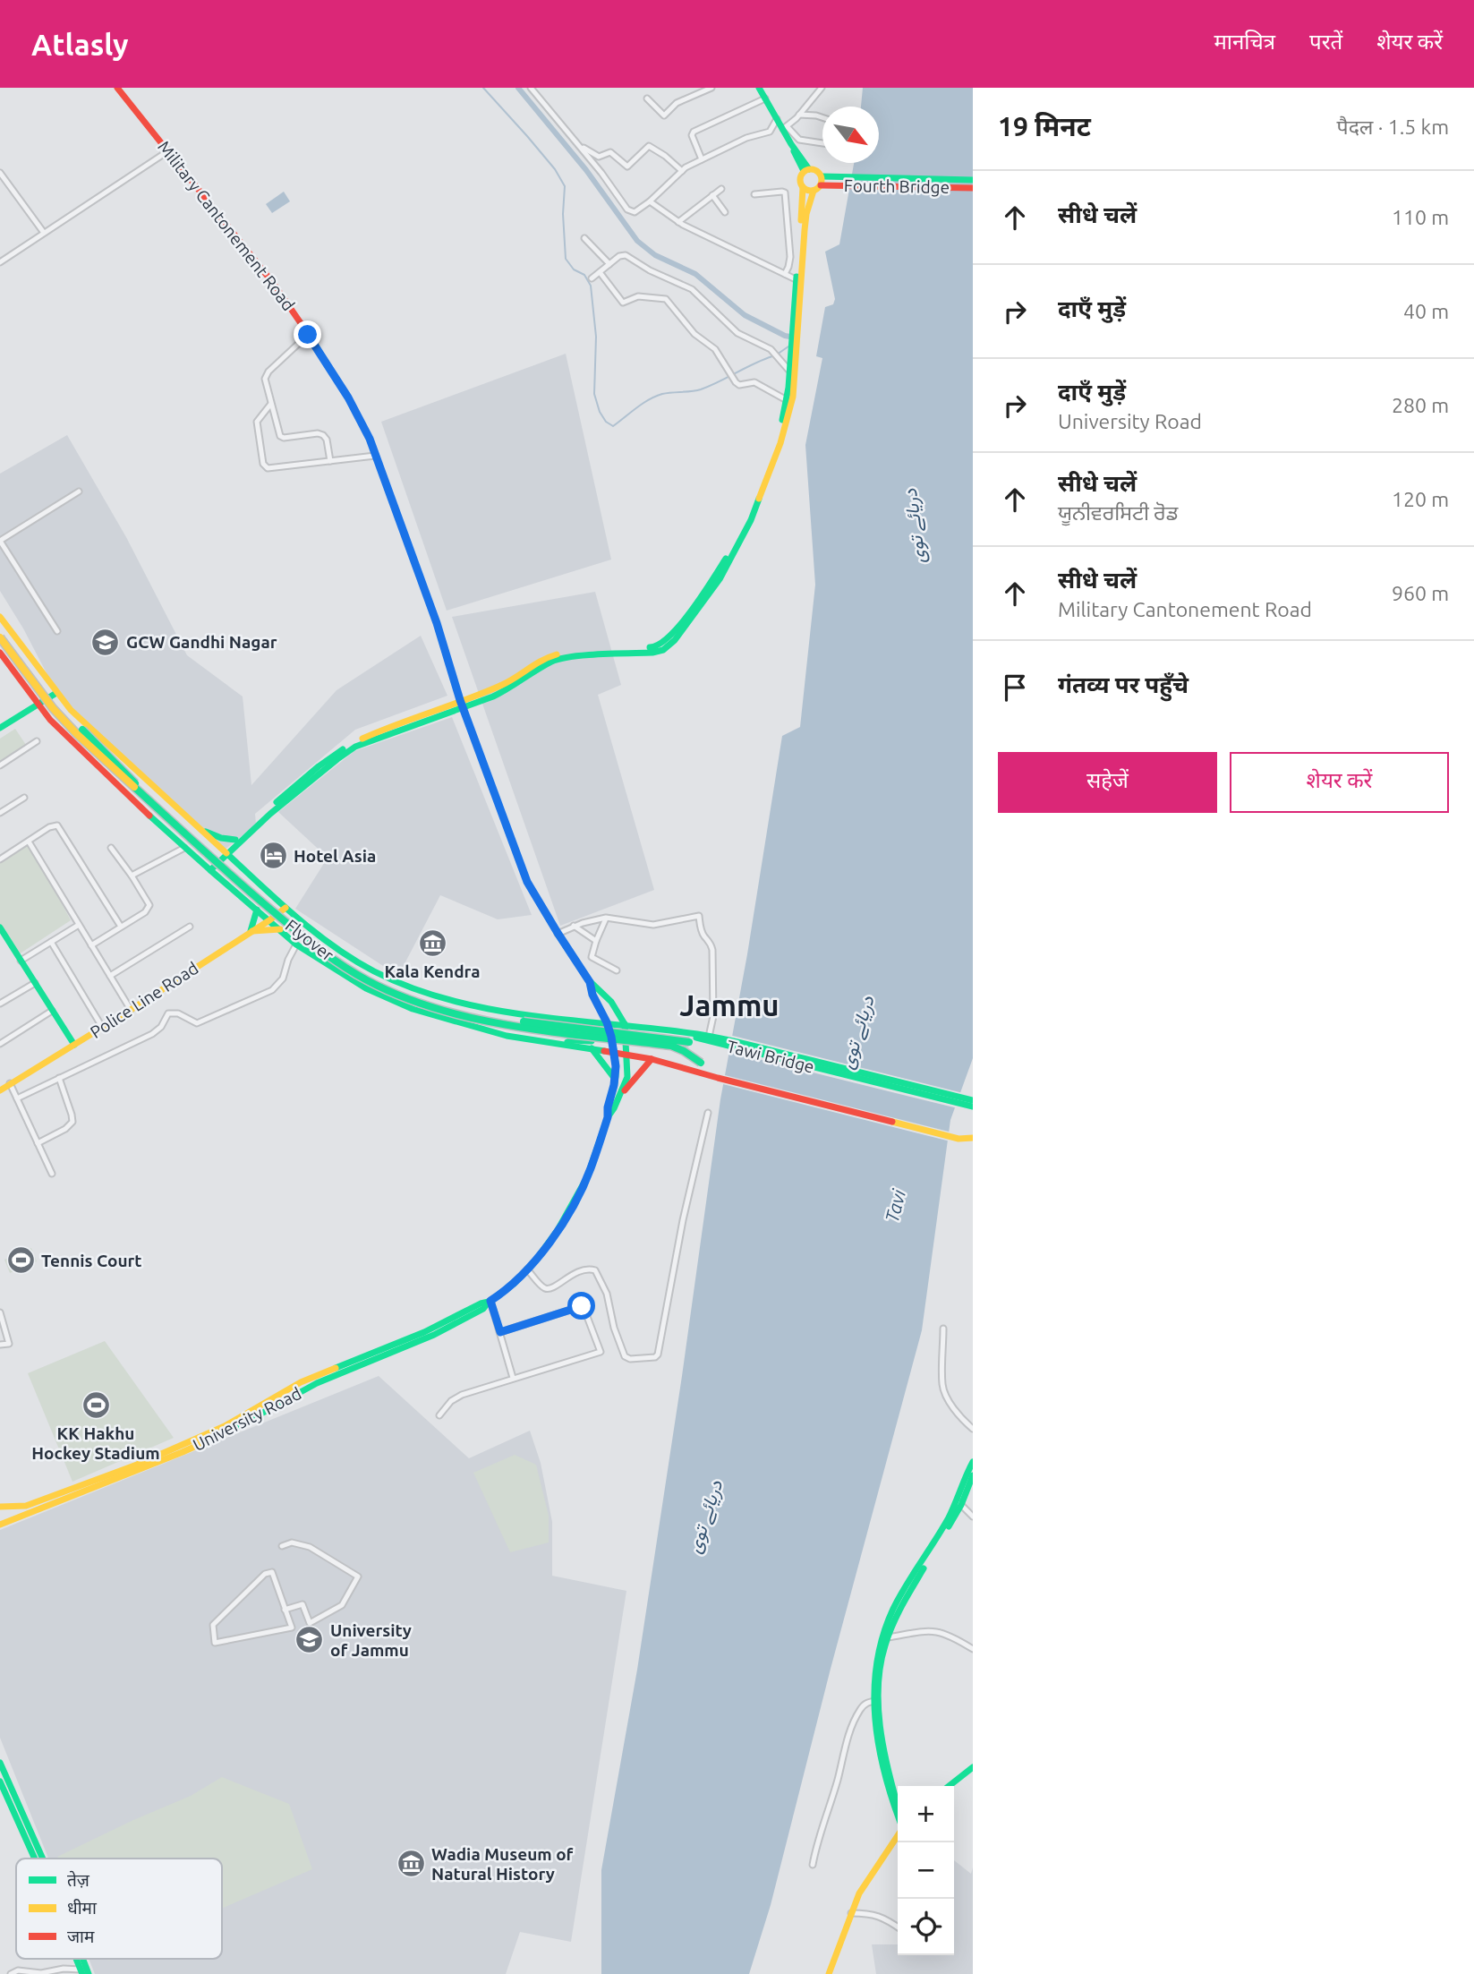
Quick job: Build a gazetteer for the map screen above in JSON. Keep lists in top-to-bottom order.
{
  "streets": {
    "main road": [
      "Fourth Bridge",
      "Military Cantonement Road",
      "Flyover",
      "Police Line Road",
      "Tawi Bridge",
      "University Road"
    ]
  },
  "crossings": [
    ["Military Cantonement Road", "University Road"],
    ["Flyover", "Tawi Bridge"]
  ],
  "districts": ["Jammu"],
  "water": ["دریائے توی", "Tavi"],
  "places": {
    "school or university": ["GCW Gandhi Nagar", "University of Jammu"],
    "hotel": ["Hotel Asia"],
    "museum": ["Kala Kendra", "Wadia Museum of Natural History"],
    "sports": ["Tennis Court", "KK Hakhu Hockey Stadium"]
  },
  "legend": ["तेज़", "धीमा", "जाम"],
  "north": "bottom right",
  "page": {
    "header": "Atlasly",
    "nav": ["मानचित्र", "परतें", "शेयर करें"],
    "heading": ["19 मिनट", "पैदल · 1.5 km"],
    "list": [
      ["सीधे चलें", "110 m"],
      ["दाएँ मुड़ें", "40 m"],
      ["दाएँ मुड़ें", "University Road", "280 m"],
      ["सीधे चलें", "ਯੂਨੀਵਰਸਿਟੀ ਰੋਡ", "120 m"],
      ["सीधे चलें", "Military Cantonement Road", "960 m"],
      "गंतव्य पर पहुँचे"
    ],
    "buttons": ["सहेजें", "शेयर करें"],
    "map_buttons": ["+", "−"]
  }
}
